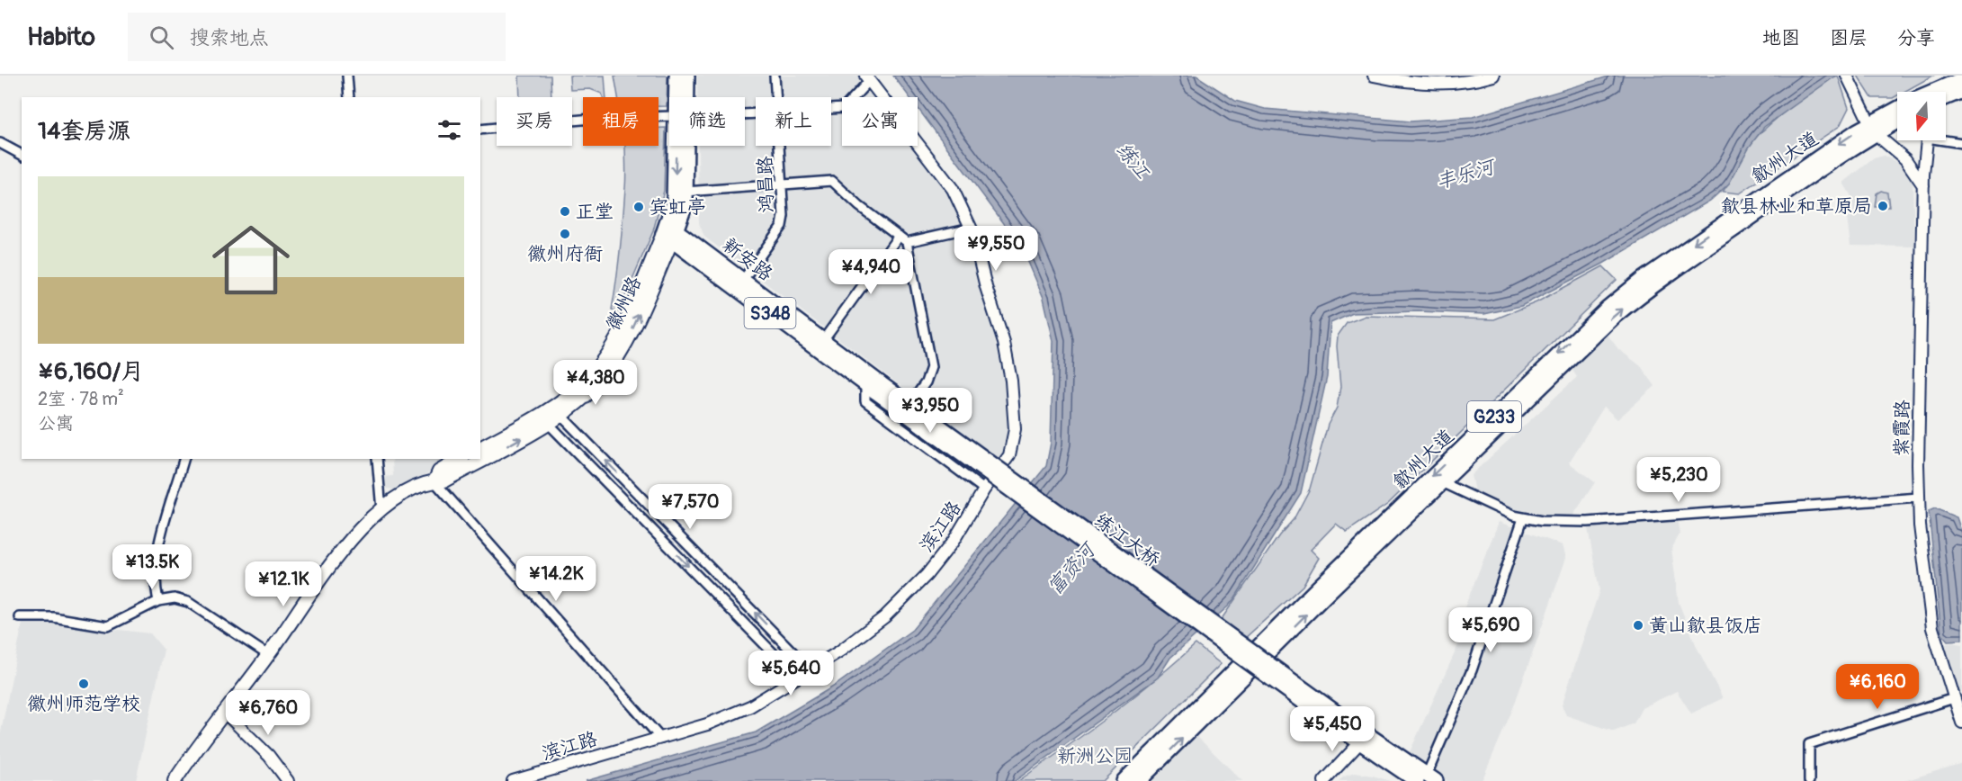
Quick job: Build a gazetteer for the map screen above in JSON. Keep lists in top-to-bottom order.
{
  "streets": {
    "main road": [
      "歙州大道",
      "新安路",
      "徽州路",
      "S348",
      "G233",
      "练江大桥"
    ],
    "street": ["鸿昌路", "紫霞路", "滨江路"]
  },
  "crossings": [
    ["鸿昌路", "新安路"],
    ["新安路", "徽州路"],
    ["新安路", "练江大桥"],
    ["S348", "练江大桥"]
  ],
  "water": ["练江", "丰乐河", "富资河"],
  "parks": ["新洲公园"],
  "places": [
    "歙县林业和草原局",
    "宾虹亭",
    "正堂",
    "徽州府衙",
    "黄山歙县饭店",
    "徽州师范学校"
  ],
  "north": "bottom",
  "page": {
    "header": "Habito",
    "search": "搜索地点",
    "nav": ["地图", "图层", "分享"],
    "chip": [
      "买房",
      "租房",
      "筛选",
      "新上",
      "公寓"
    ],
    "heading": "14套房源",
    "list": [
      {
        "name": "¥6,160/月",
        "note": "2室 · 78 m² · 公寓"
      }
    ],
    "price": [
      "¥9,550",
      "¥4,940",
      "¥4,380",
      "¥3,950",
      "¥5,230",
      "¥7,570",
      "¥13.5K",
      "¥14.2K",
      "¥12.1K",
      "¥5,690",
      "¥5,640",
      "¥6,160",
      "¥6,760",
      "¥5,450"
    ]
  }
}
